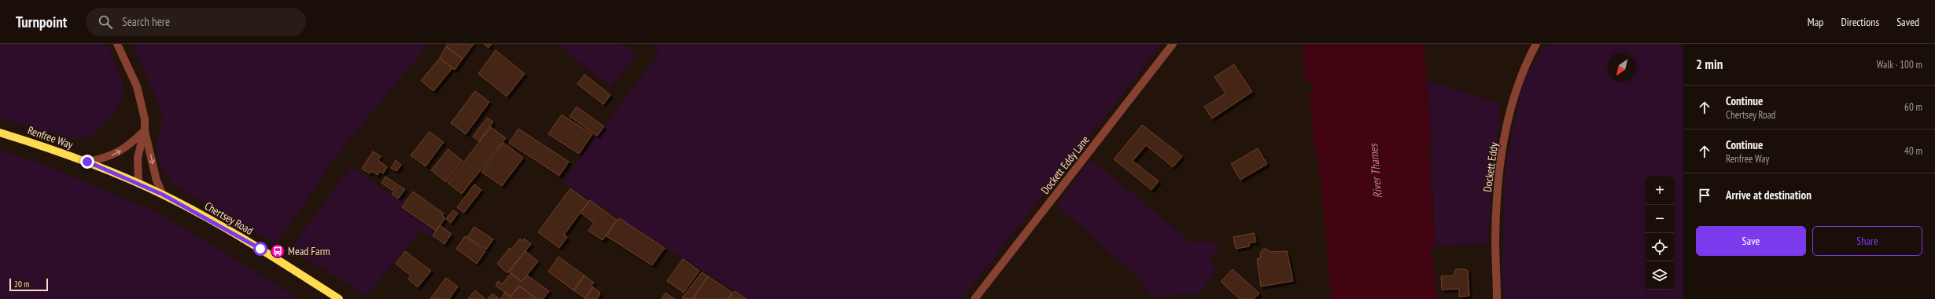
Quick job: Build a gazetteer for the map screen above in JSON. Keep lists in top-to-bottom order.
{
  "streets": {
    "main road": ["Renfree Way", "Chertsey Road"],
    "street": ["Dockett Eddy Lane", "Dockett Eddy"]
  },
  "crossings": [
    ["Renfree Way", "Chertsey Road"]
  ],
  "water": ["River Thames"],
  "places": {
    "bus stop": ["Mead Farm"]
  },
  "scale_bar": "20 m",
  "north": "bottom left",
  "page": {
    "header": "Turnpoint",
    "search": "Search here",
    "nav": ["Map", "Directions", "Saved"],
    "heading": ["2 min", "Walk · 100 m"],
    "list": [
      ["Continue", "Chertsey Road", "60 m"],
      ["Continue", "Renfree Way", "40 m"],
      "Arrive at destination"
    ],
    "map_buttons": ["+", "−"],
    "buttons": ["Save", "Share"],
    "scale": "20 m"
  }
}
